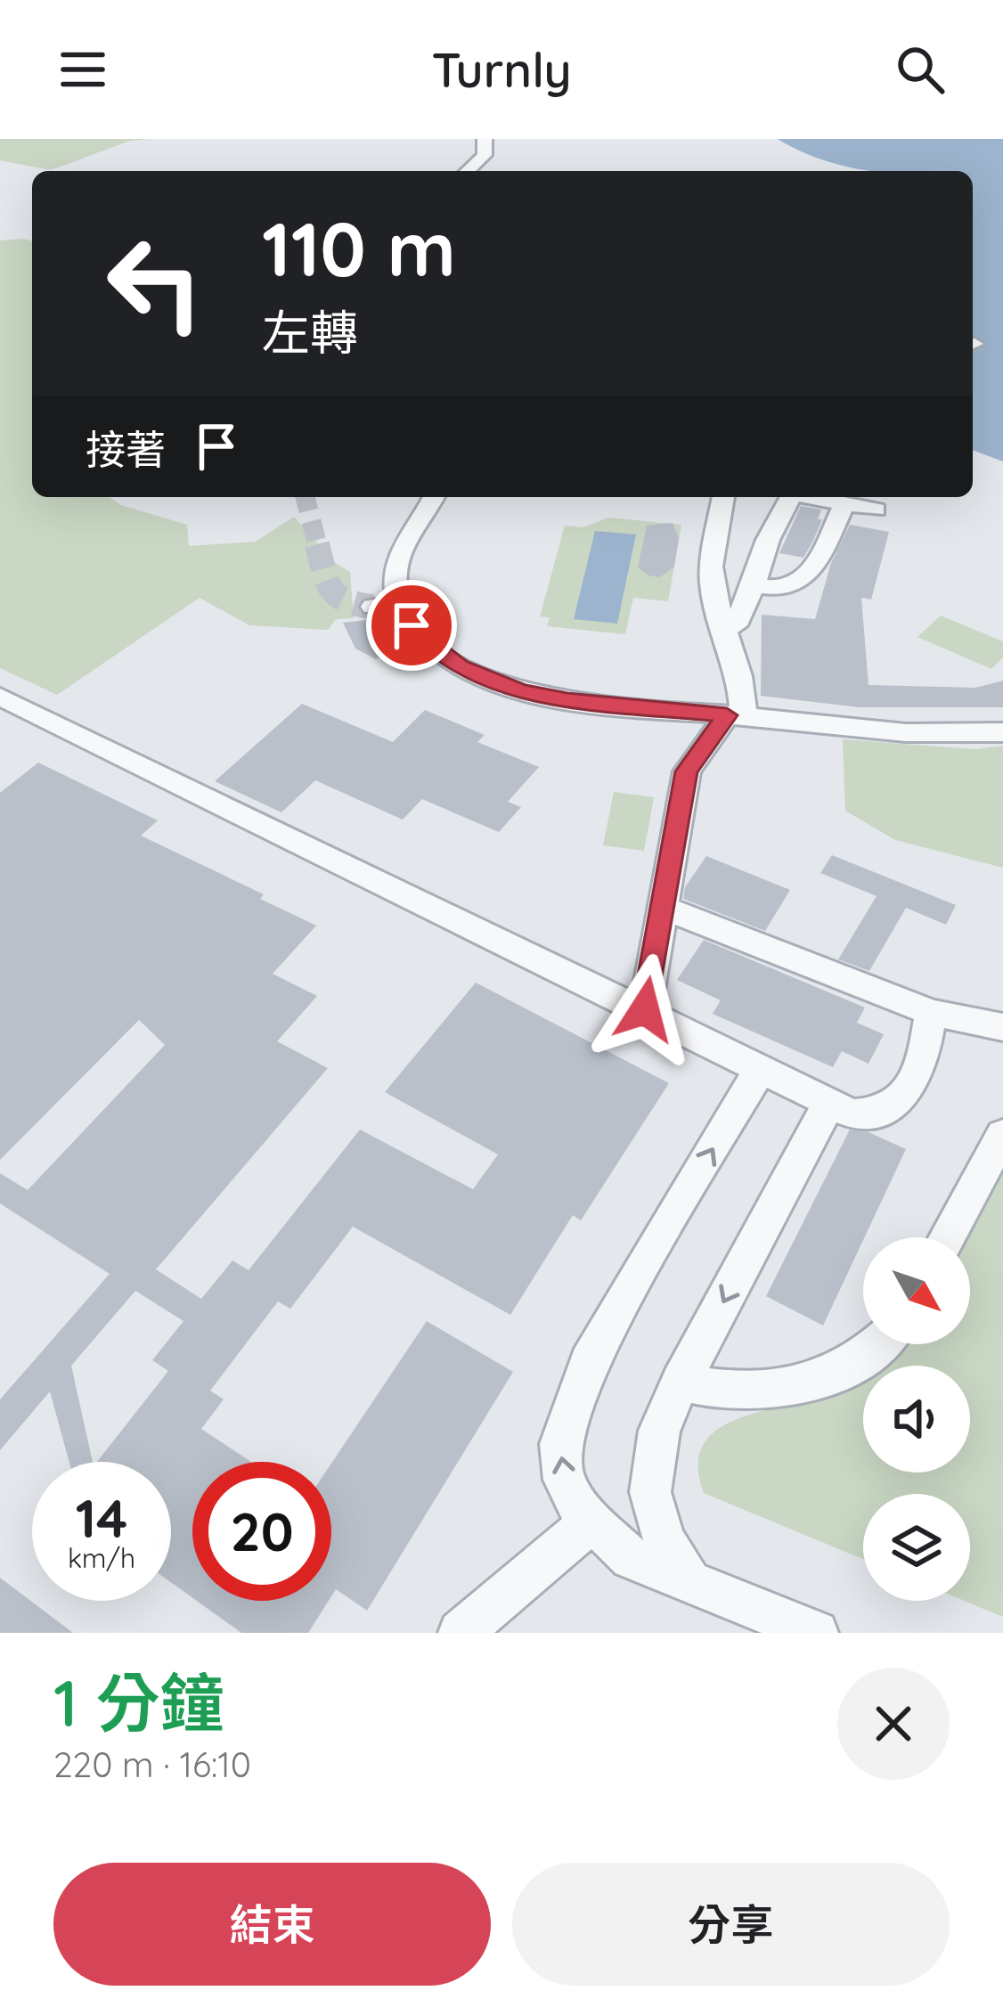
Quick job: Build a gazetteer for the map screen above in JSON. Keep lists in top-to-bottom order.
{
  "north": "bottom right",
  "page": {
    "header": "Turnly",
    "turn": ["110 m", "左轉"],
    "then": "接著",
    "speed": "14 km/h",
    "limit": "20",
    "heading": ["1 分鐘", "220 m · 16:10"],
    "buttons": ["結束", "分享"]
  }
}
